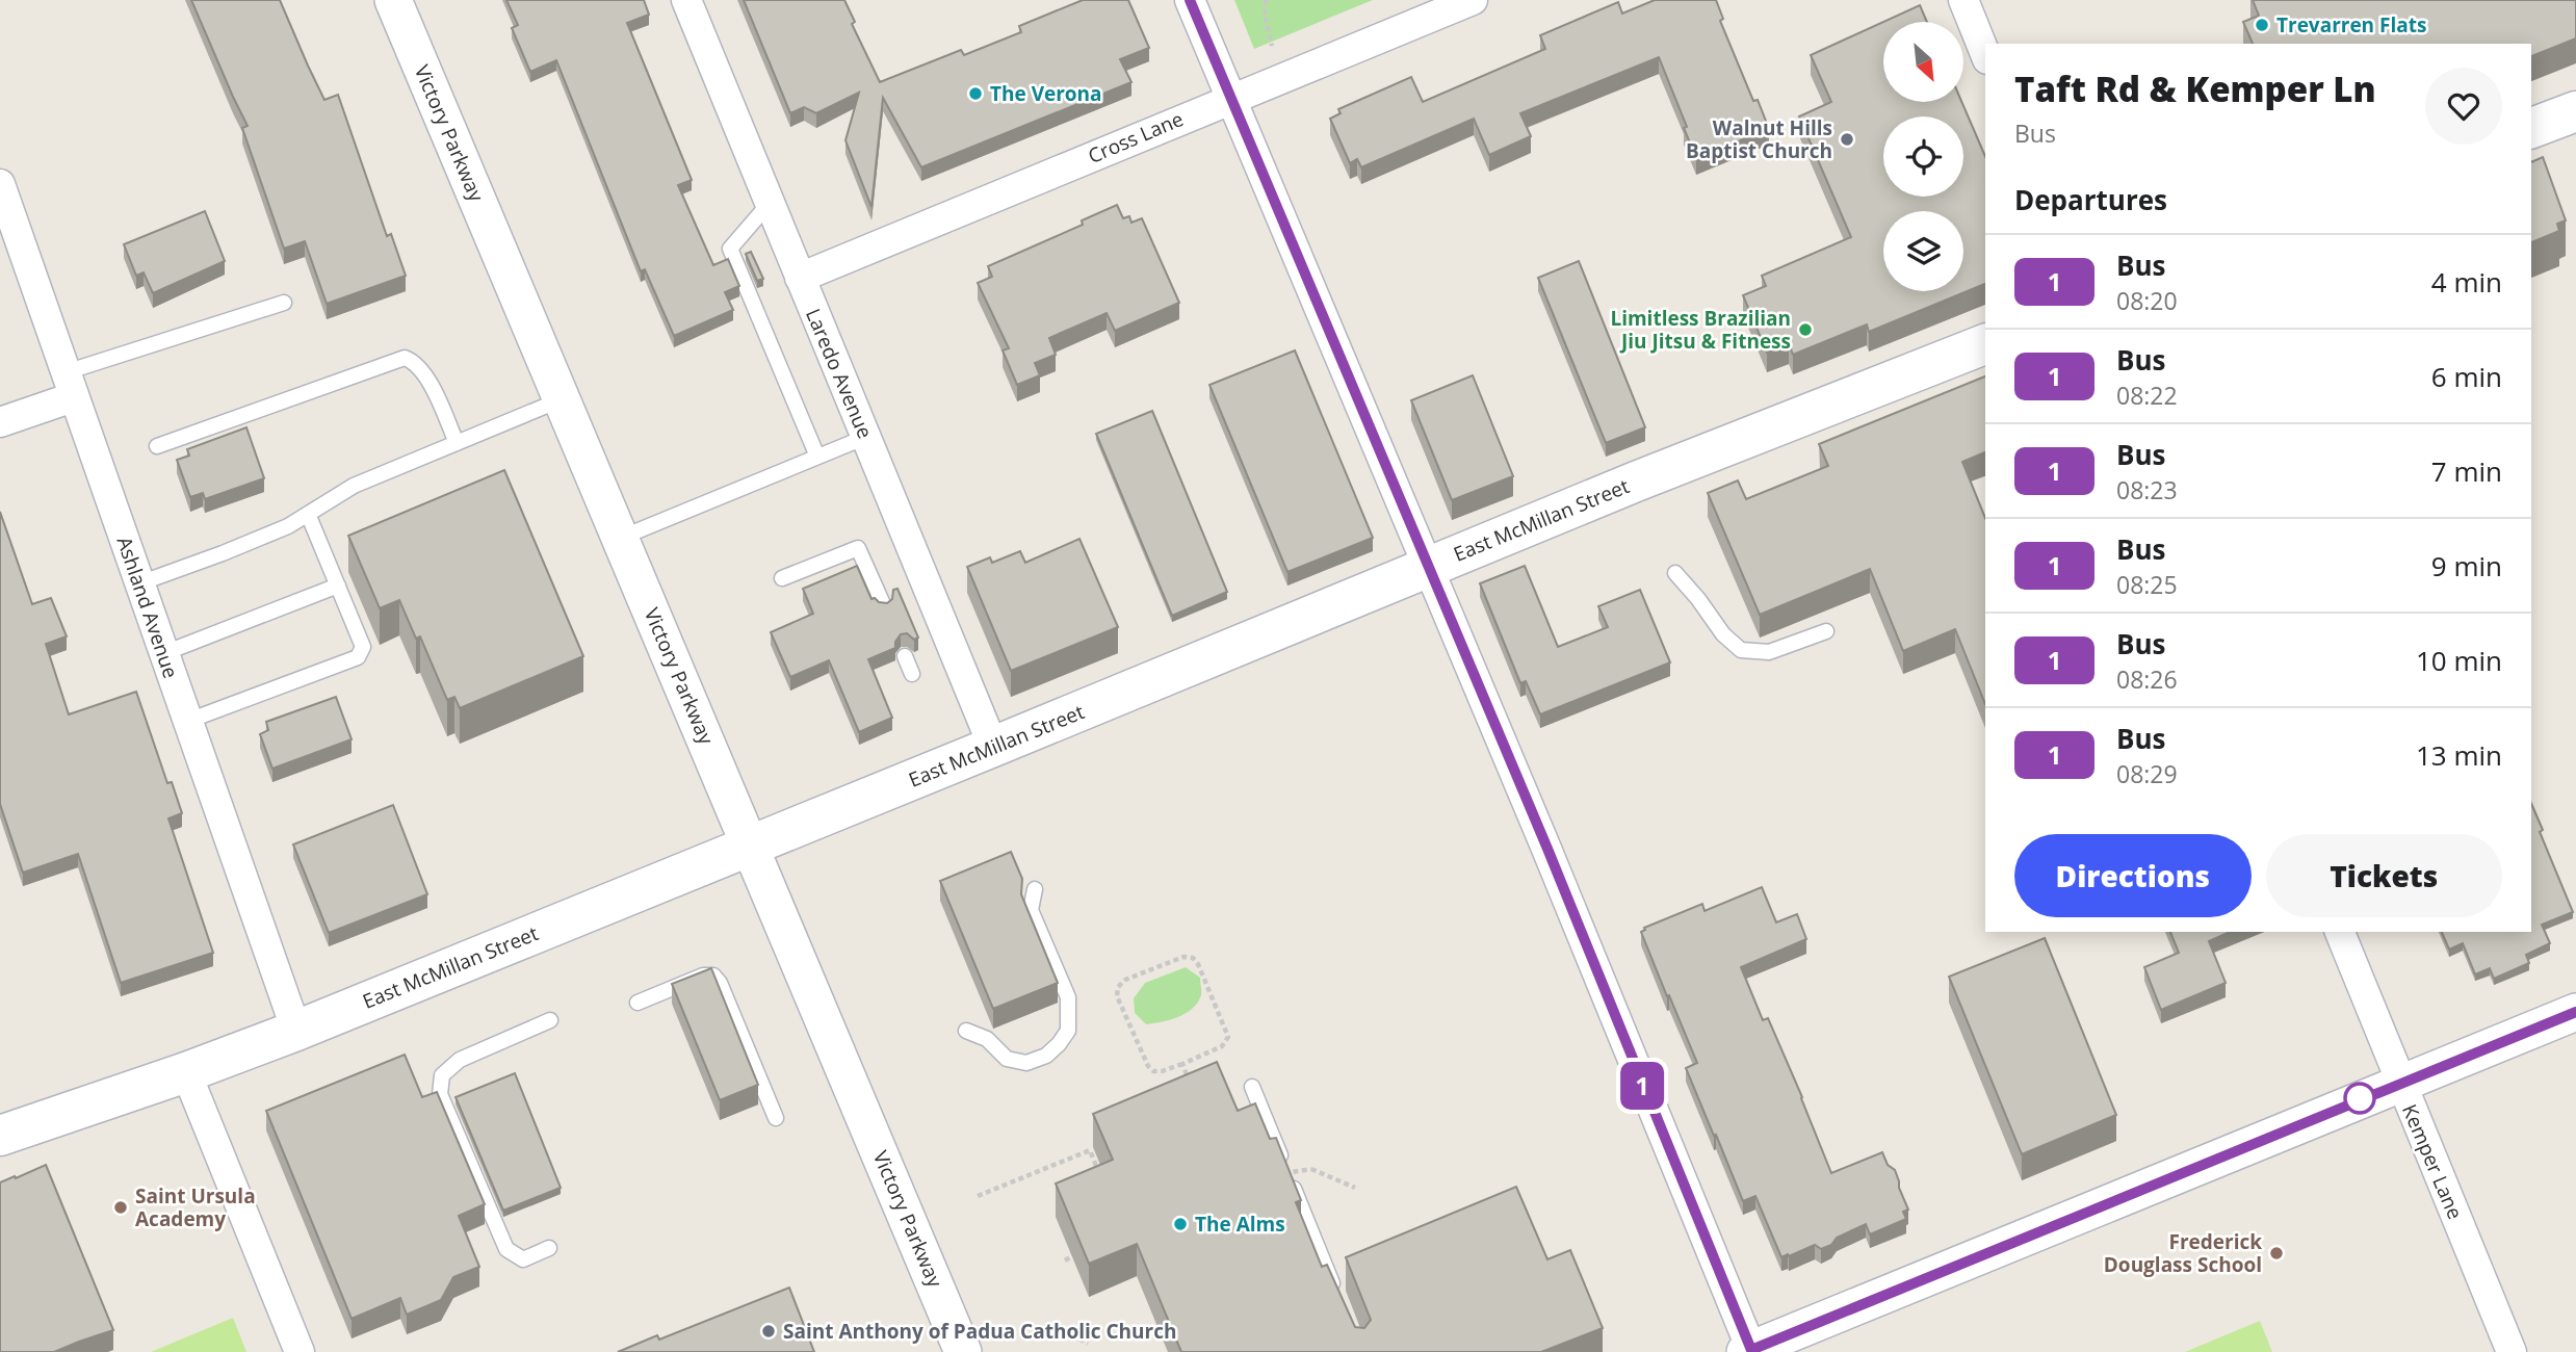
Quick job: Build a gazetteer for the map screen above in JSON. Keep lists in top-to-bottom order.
{
  "streets": {
    "main road": ["East McMillan Street"],
    "street": [
      "Victory Parkway",
      "Cross Lane",
      "Laredo Avenue",
      "Ashland Avenue",
      "Kemper Lane"
    ]
  },
  "crossings": [
    ["Victory Parkway", "East McMillan Street"],
    ["Cross Lane", "Laredo Avenue"],
    ["Laredo Avenue", "East McMillan Street"],
    ["East McMillan Street", "Ashland Avenue"]
  ],
  "places": [
    "Trevarren Flats",
    "The Verona",
    "Walnut Hills Baptist Church",
    "Limitless Brazilian Jiu Jitsu & Fitness",
    "Saint Ursula Academy",
    "The Alms",
    "Frederick Douglass School",
    "Saint Anthony of Padua Catholic Church"
  ],
  "lines": ["bus line 1"],
  "north": "bottom right",
  "page": {
    "on_map": "1",
    "heading": [
      ["Taft Rd & Kemper Ln", "Bus"],
      "Departures"
    ],
    "list": [
      {
        "mark": "1",
        "name": "Bus",
        "note": "08:20",
        "value": "4 min"
      },
      {
        "mark": "1",
        "name": "Bus",
        "note": "08:22",
        "value": "6 min"
      },
      {
        "mark": "1",
        "name": "Bus",
        "note": "08:23",
        "value": "7 min"
      },
      {
        "mark": "1",
        "name": "Bus",
        "note": "08:25",
        "value": "9 min"
      },
      {
        "mark": "1",
        "name": "Bus",
        "note": "08:26",
        "value": "10 min"
      },
      {
        "mark": "1",
        "name": "Bus",
        "note": "08:29",
        "value": "13 min"
      }
    ],
    "buttons": ["Directions", "Tickets"]
  }
}
